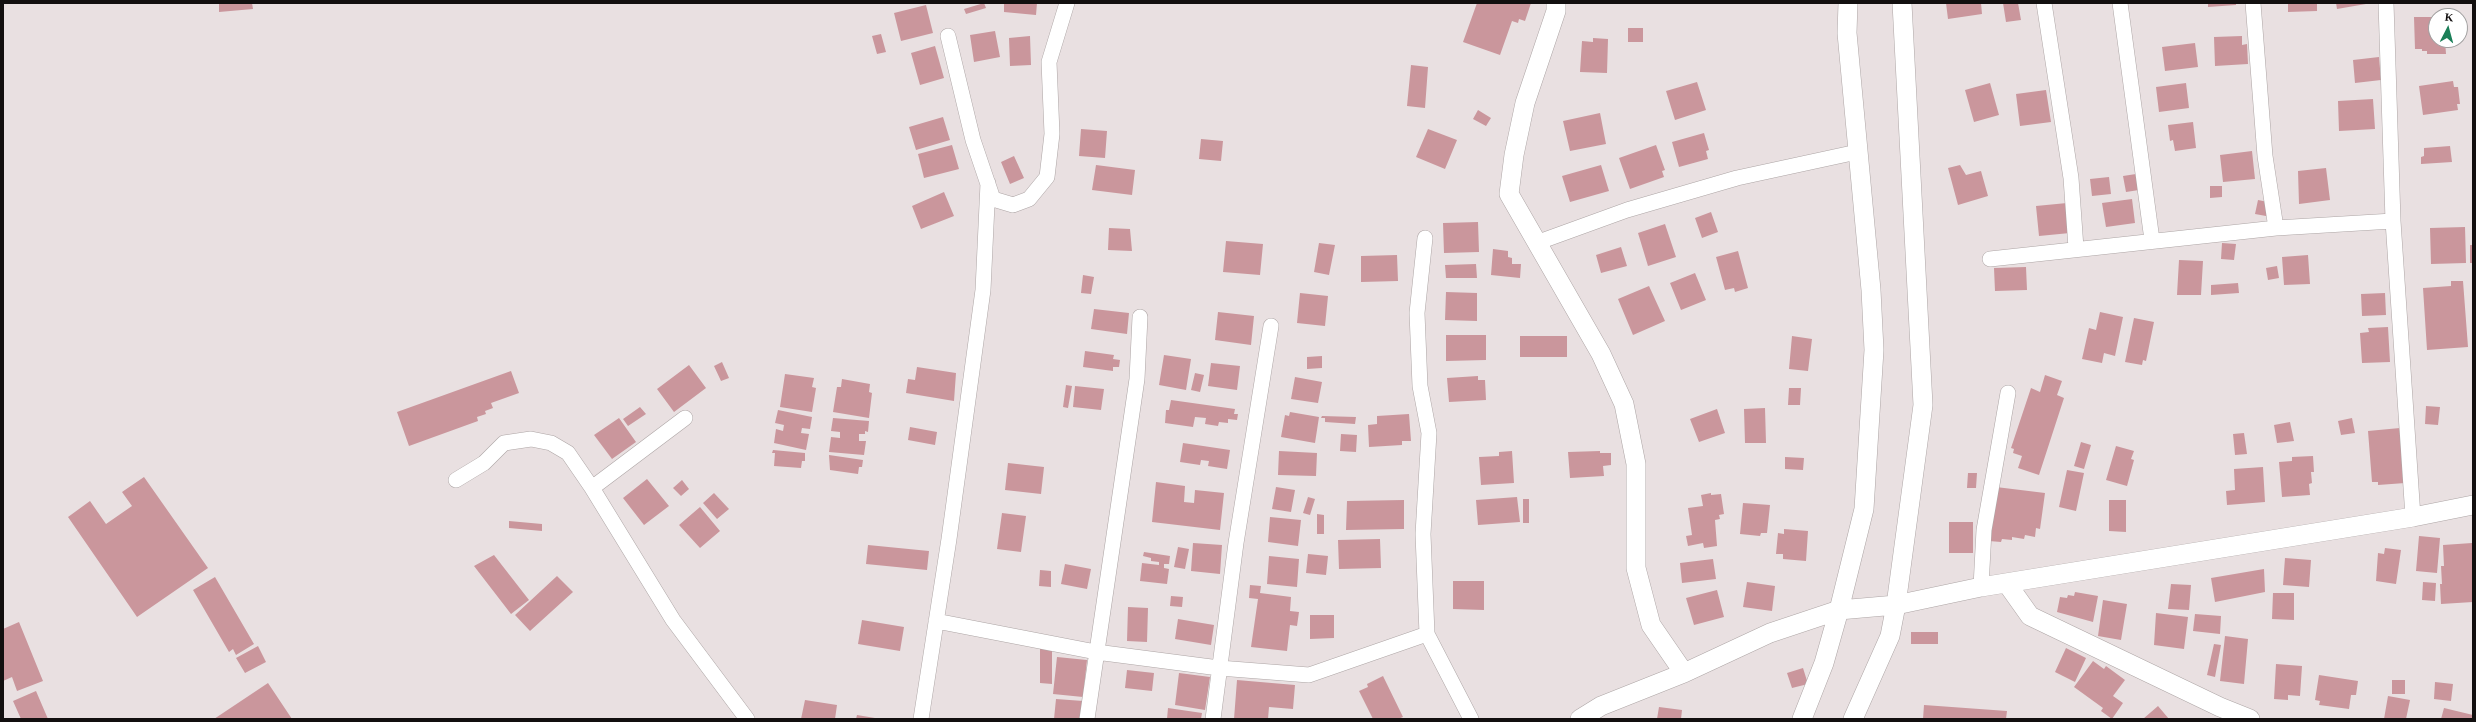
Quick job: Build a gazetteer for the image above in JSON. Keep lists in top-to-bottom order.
{
  "north": "top"
}
